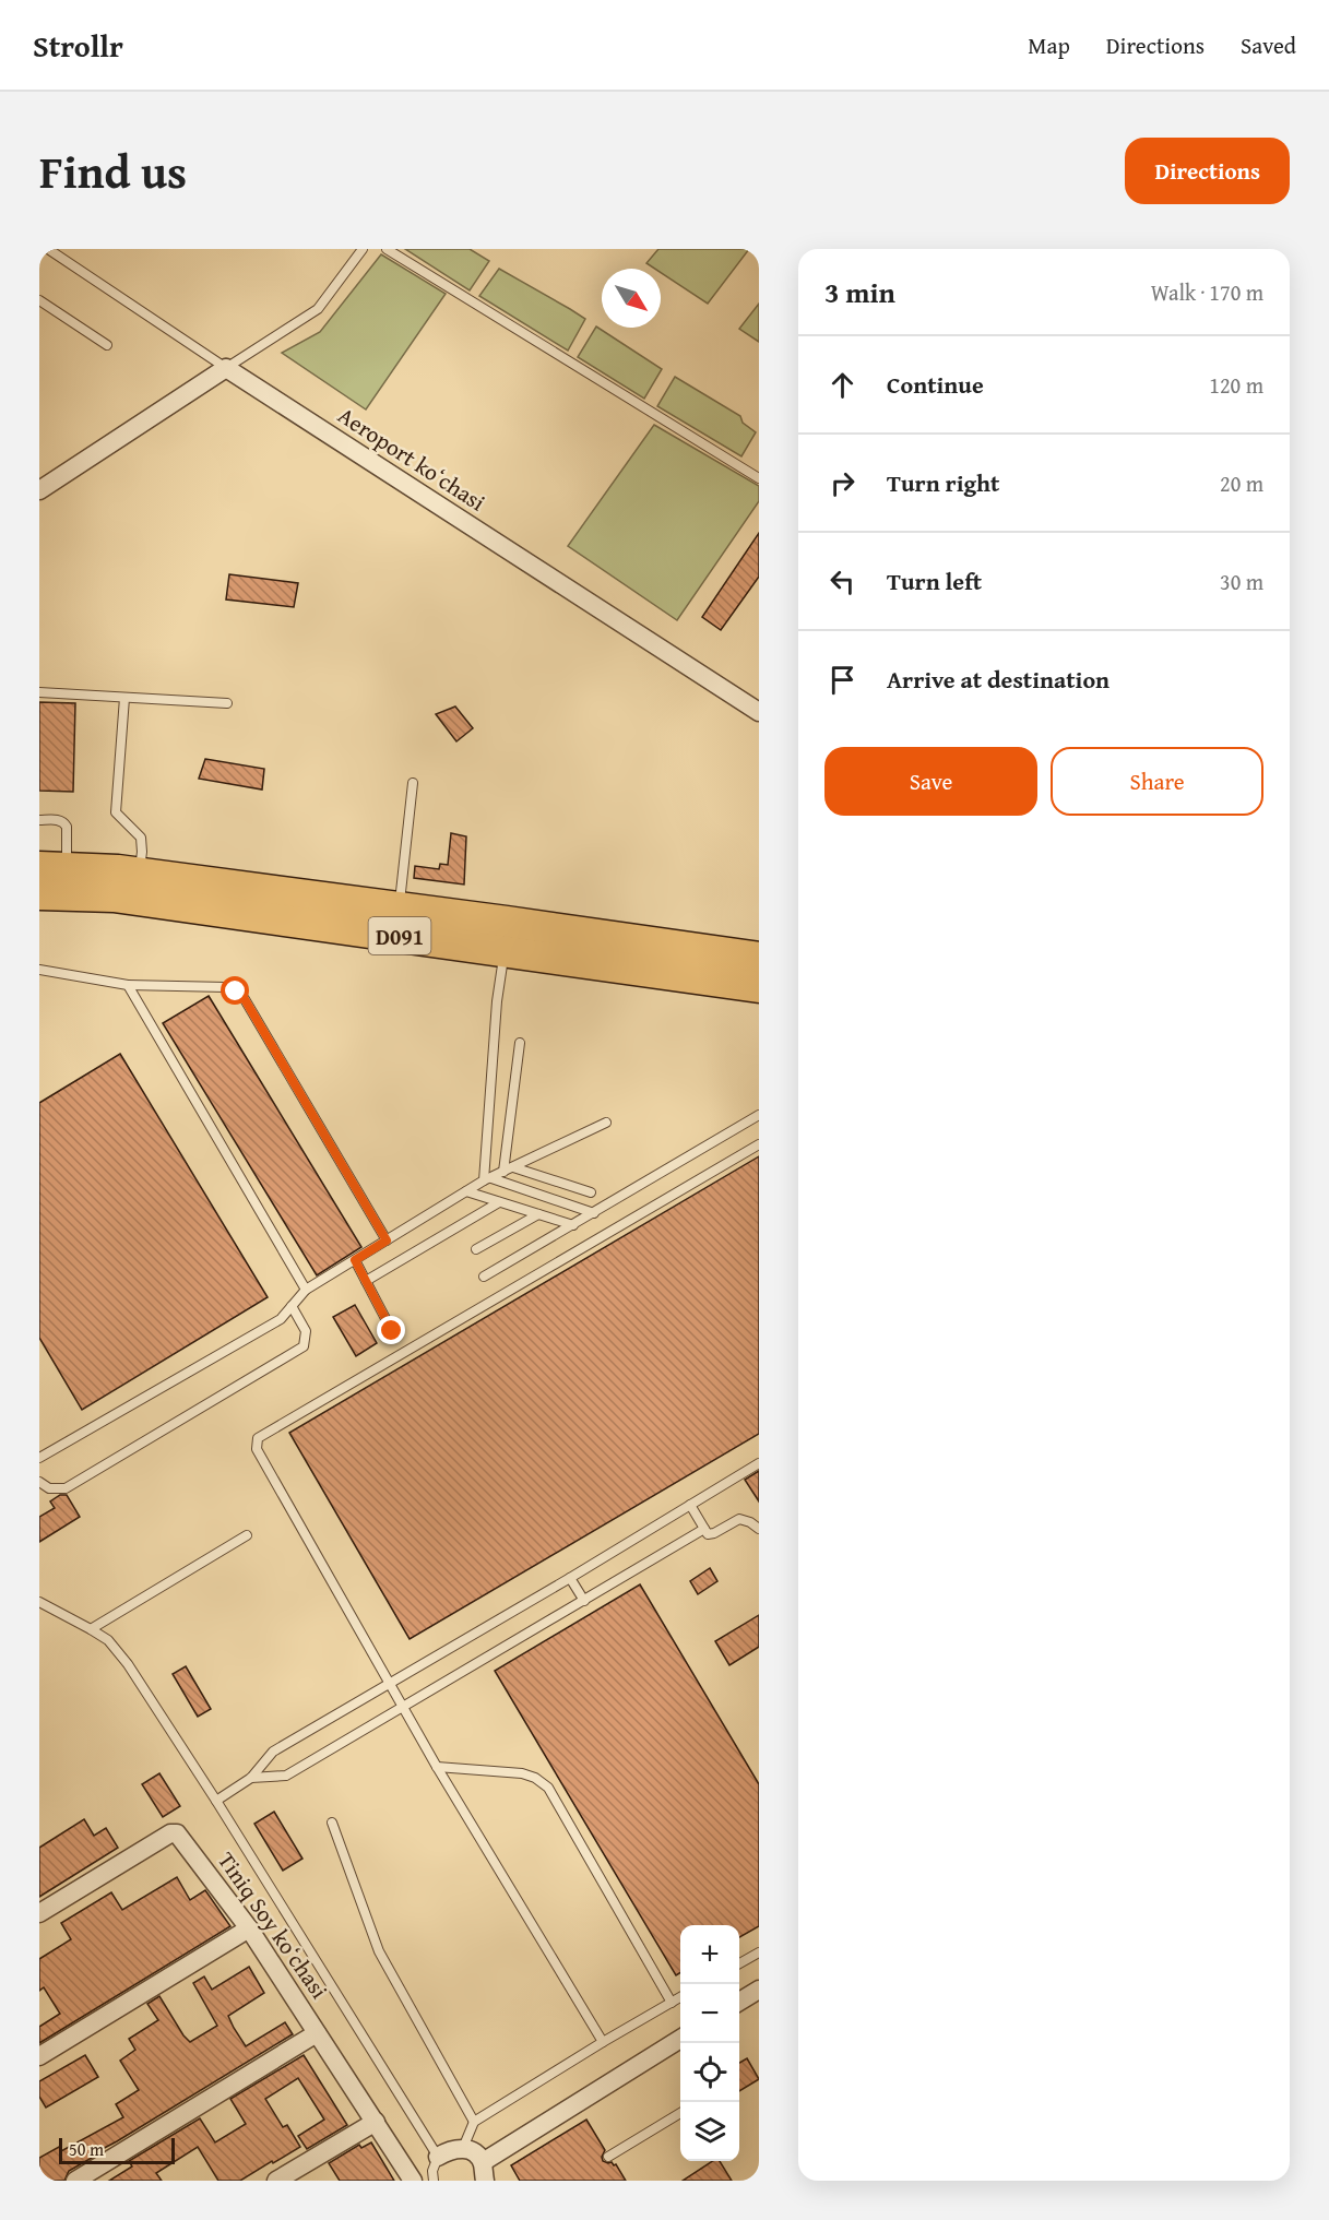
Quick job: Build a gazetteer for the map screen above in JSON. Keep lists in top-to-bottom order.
{
  "streets": {
    "highway": ["D091"],
    "street": ["Aeroport koʻchasi", "Tiniq Soy koʻchasi"]
  },
  "scale_bar": "50 m",
  "north": "bottom right",
  "page": {
    "header": "Strollr",
    "nav": ["Map", "Directions", "Saved"],
    "title": "Find us",
    "buttons": [
      "Directions",
      ["Save", "Share"]
    ],
    "heading": ["3 min", "Walk · 170 m"],
    "list": [
      ["Continue", "120 m"],
      ["Turn right", "20 m"],
      ["Turn left", "30 m"],
      "Arrive at destination"
    ],
    "map_buttons": ["+", "−"],
    "scale": "50 m"
  }
}
